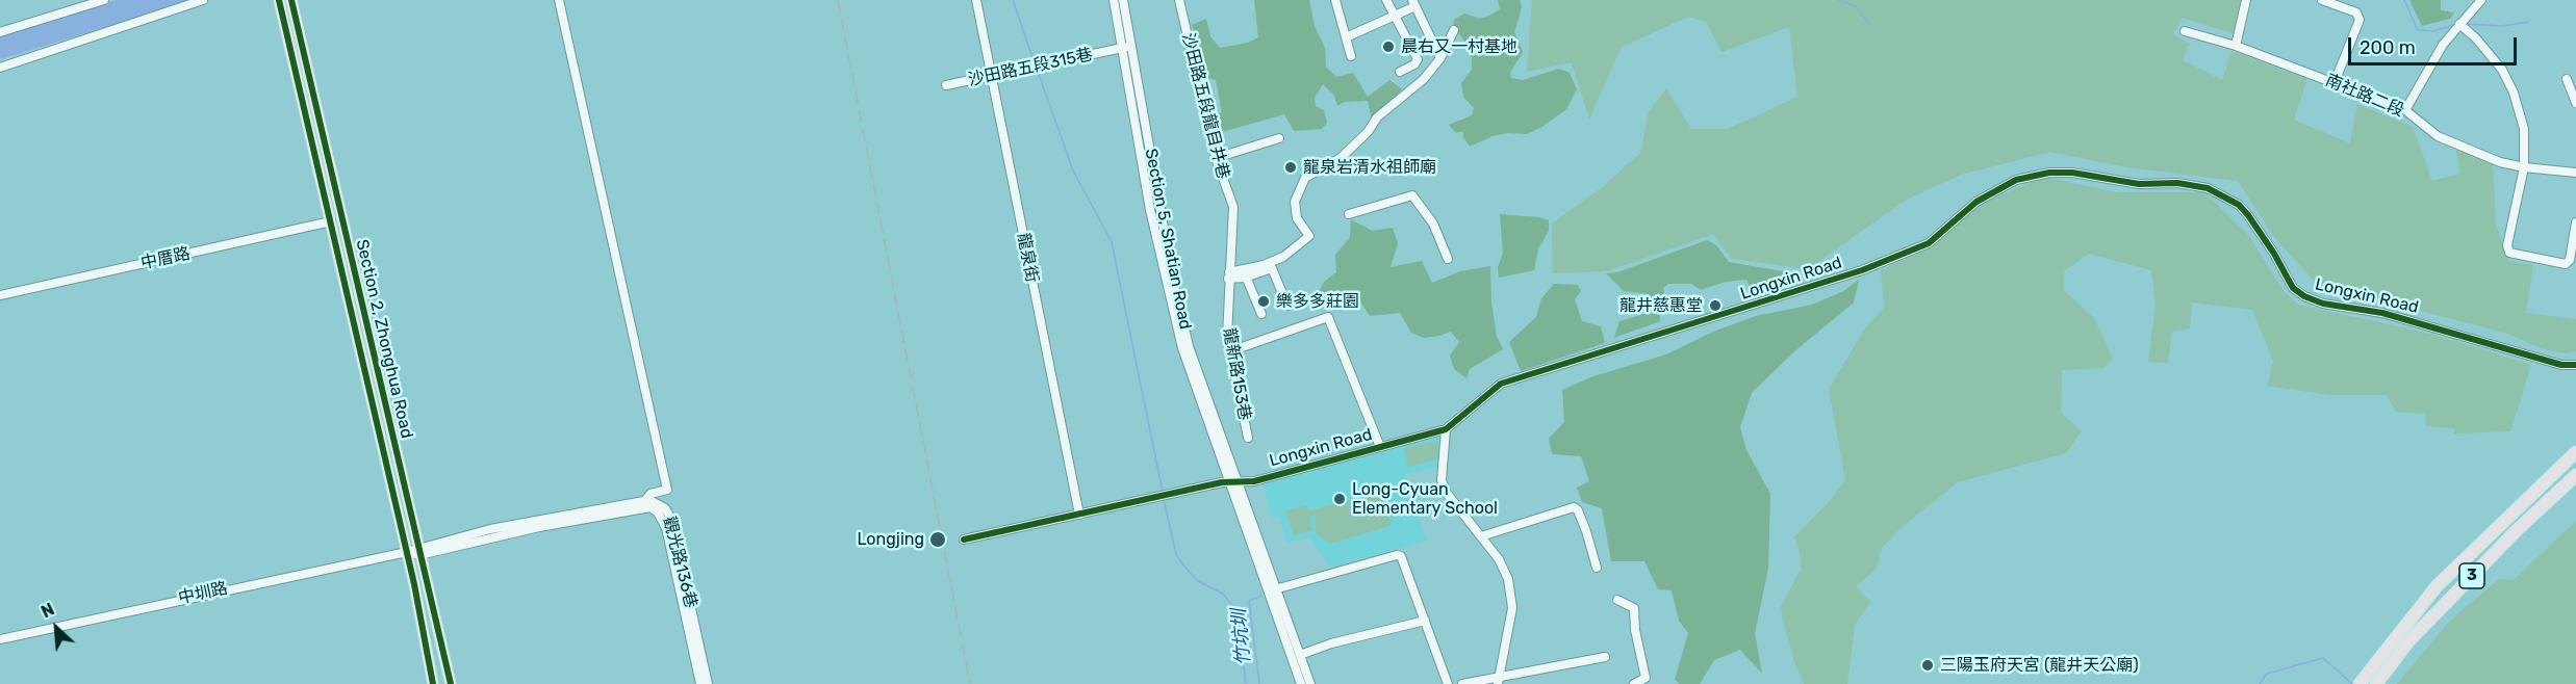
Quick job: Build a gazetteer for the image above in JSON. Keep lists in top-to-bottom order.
{
  "streets": {
    "highway": ["3"],
    "main road": ["Section 2, Zhonghua Road"],
    "street": [
      "沙田路五段315巷",
      "南社路二段",
      "沙田路五段龍目井巷",
      "Section 5, Shatian Road",
      "龍泉街",
      "中厝路",
      "Longxin Road",
      "龍新路153巷",
      "觀光路136巷",
      "中圳路"
    ]
  },
  "crossings": [
    ["沙田路五段315巷", "Section 5, Shatian Road"],
    ["沙田路五段315巷", "龍泉街"],
    ["沙田路五段龍目井巷", "龍新路153巷"],
    ["Section 5, Shatian Road", "Longxin Road"],
    ["龍泉街", "Longxin Road"],
    ["中厝路", "Section 2, Zhonghua Road"],
    ["Section 2, Zhonghua Road", "觀光路136巷"],
    ["Section 2, Zhonghua Road", "中圳路"],
    ["觀光路136巷", "中圳路"]
  ],
  "water": ["竹坑圳"],
  "places": [
    "晨右又一村基地",
    "龍泉岩清水祖師廟",
    "樂多多莊園",
    "龍井慈惠堂",
    "Long-Cyuan Elementary School",
    "Longjing",
    "三陽玉府天宮 (龍井天公廟)"
  ],
  "scale_bar": "200 m",
  "north": "top left"
}
